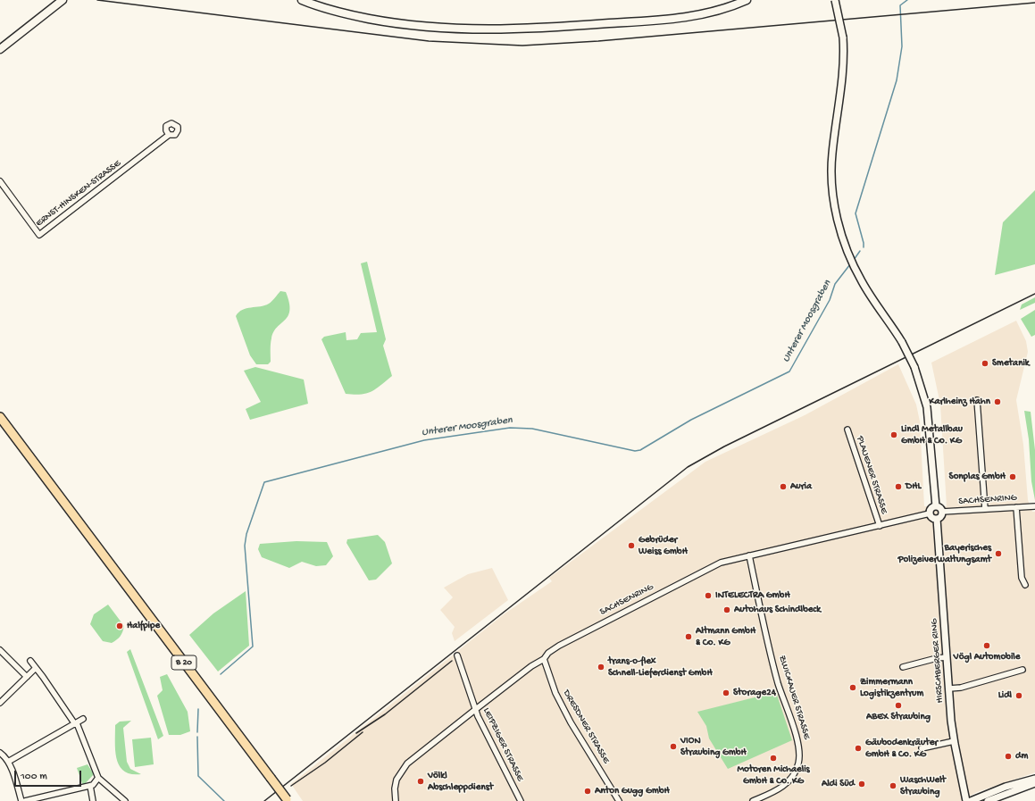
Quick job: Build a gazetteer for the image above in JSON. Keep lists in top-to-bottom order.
{
  "streets": {
    "highway": ["B 20"],
    "street": [
      "ERNST-HINSKEN-STRASSE",
      "PLAUENER STRASSE",
      "SACHSENRING",
      "HIRSCHBERGER RING",
      "ZWICKAUER STRASSE",
      "DRESDNER STRASSE",
      "LEIPZIGER STRASSE"
    ]
  },
  "crossings": [
    ["PLAUENER STRASSE", "SACHSENRING"],
    ["SACHSENRING", "HIRSCHBERGER RING"],
    ["SACHSENRING", "ZWICKAUER STRASSE"],
    ["SACHSENRING", "DRESDNER STRASSE"],
    ["SACHSENRING", "LEIPZIGER STRASSE"]
  ],
  "water": ["Unterer Moosgraben"],
  "places": [
    "Smetanik",
    "Karlheinz Hahn",
    "Lindl Metallbau GmbH & Co. KG",
    "Sonplas GmbH",
    "Auria",
    "DHL",
    "Gebrüder Weiss GmbH",
    "Bayerisches Polizeiverwaltungsamt",
    "INTELECTRA GmbH",
    "Autohaus Schindlbeck",
    "Halfpipe",
    "Altmann GmbH & Co. KG",
    "Vögl Automobile",
    "trans-o-flex Schnell-Lieferdienst GmbH",
    "Zimmermann Logistikzentrum",
    "Storage24",
    "Lidl",
    "ABEX Straubing",
    "VION Straubing GmbH",
    "Gäubodenkräuter GmbH & Co. KG",
    "dm",
    "Motoren Michaelis GmbH & Co. KG",
    "Völkl Abschleppdienst",
    "Aldi Süd",
    "WaschWelt Straubing",
    "Anton Gugg GmbH"
  ],
  "scale_bar": "100 m"
}
